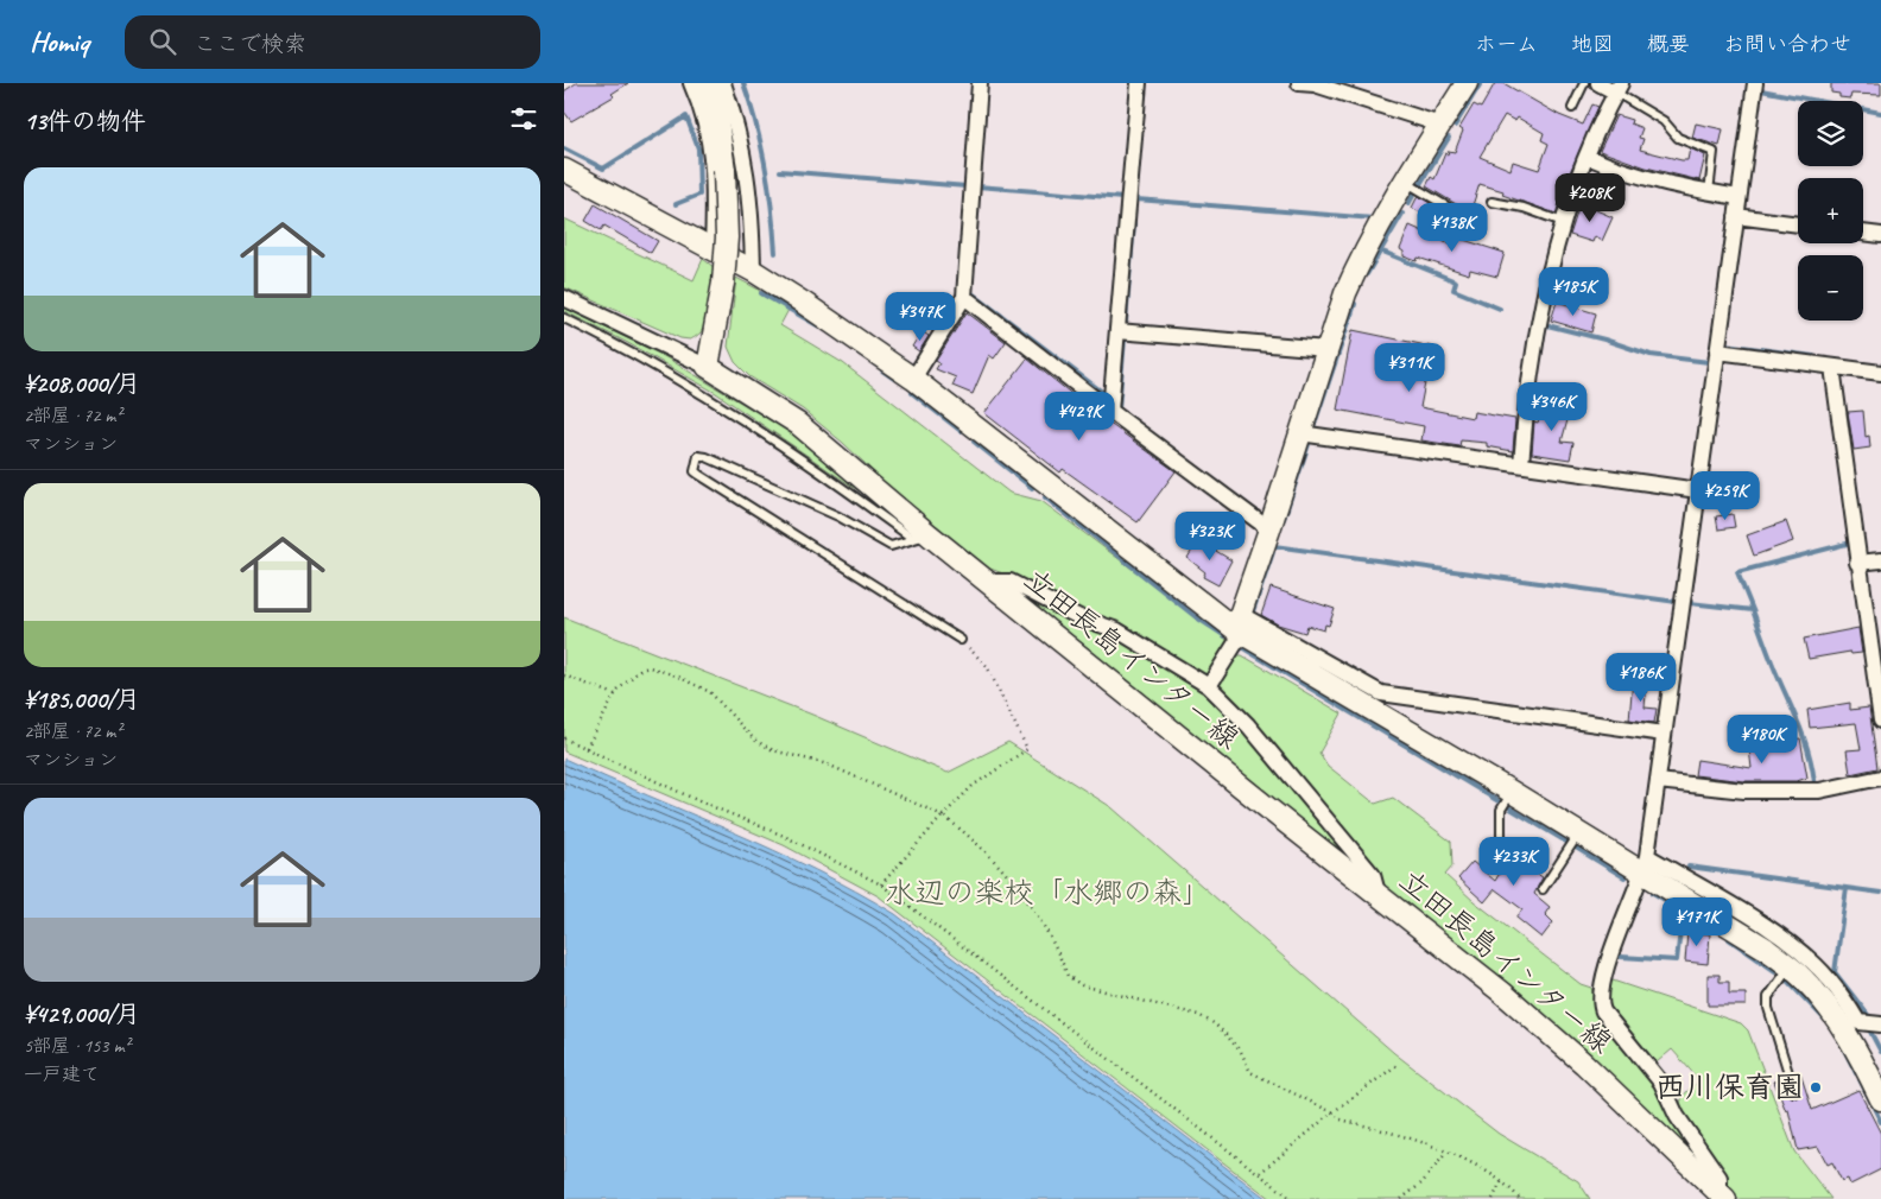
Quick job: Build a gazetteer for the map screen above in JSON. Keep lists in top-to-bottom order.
{
  "streets": {
    "street": ["立田長島インター線"]
  },
  "parks": ["水辺の楽校「水郷の森」"],
  "places": ["西川保育園"],
  "page": {
    "header": "Homiq",
    "search": "ここで検索",
    "nav": [
      "ホーム",
      "地図",
      "概要",
      "お問い合わせ"
    ],
    "heading": "13件の物件",
    "map_buttons": ["+", "−"],
    "list": [
      {
        "name": "¥208,000/月",
        "note": "2部屋 · 72 m² · マンション"
      },
      {
        "name": "¥185,000/月",
        "note": "2部屋 · 72 m² · マンション"
      },
      {
        "name": "¥429,000/月",
        "note": "5部屋 · 153 m² · 一戸建て"
      }
    ],
    "price": [
      "¥208K",
      "¥138K",
      "¥185K",
      "¥347K",
      "¥311K",
      "¥346K",
      "¥429K",
      "¥259K",
      "¥323K",
      "¥186K",
      "¥180K",
      "¥233K",
      "¥171K"
    ]
  }
}
